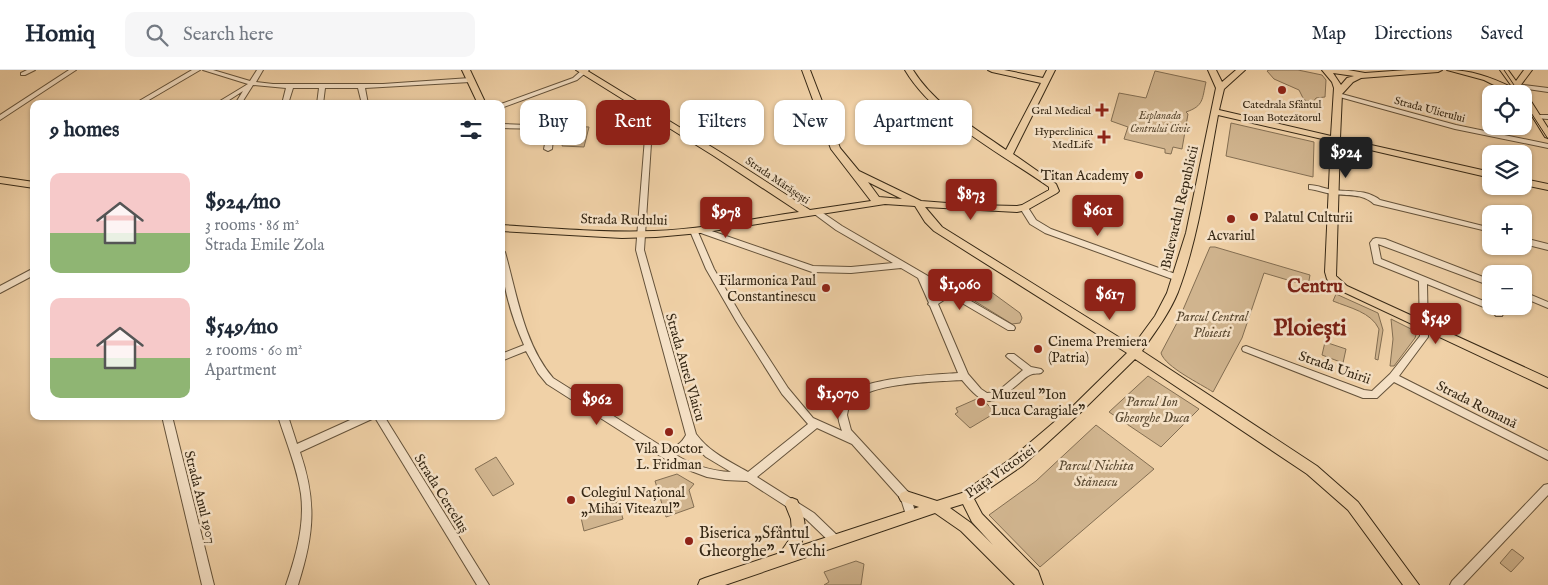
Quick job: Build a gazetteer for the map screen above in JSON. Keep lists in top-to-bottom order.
{
  "streets": {
    "main road": [
      "Strada Mărășești",
      "Bulevardul Republicii",
      "Strada Rudului",
      "Piața Victoriei"
    ],
    "street": [
      "Strada Ulierului",
      "Strada Aurel Vlaicu",
      "Strada Unirii",
      "Strada Romană",
      "Strada Cerceluș",
      "Strada Anul 1907"
    ]
  },
  "crossings": [
    ["Strada Mărășești", "Strada Rudului"],
    ["Bulevardul Republicii", "Piața Victoriei"],
    ["Strada Rudului", "Strada Aurel Vlaicu"],
    ["Strada Aurel Vlaicu", "Piața Victoriei"],
    ["Strada Unirii", "Strada Romană"]
  ],
  "districts": ["Centru", "Ploiești"],
  "parks": [
    "Esplanada Centrului Civic",
    "Parcul Central Ploiesti",
    "Parcul Ion Gheorghe Duca",
    "Parcul Nichita Stănescu"
  ],
  "places": {
    "other": [
      "Catedrala Sfântul Ioan Botezătorul",
      "Titan Academy",
      "Palatul Culturii",
      "Acvariul",
      "Filarmonica Paul Constantinescu",
      "Cinema Premiera (Patria)",
      "Muzeul \"Ion Luca Caragiale\"",
      "Vila Doctor L. Fridman",
      "Colegiul Național „Mihai Viteazul”",
      "Biserica „Sfântul Gheorghe” - Vechi"
    ],
    "health": ["Gral Medical", "Hyperclinica MedLife"]
  },
  "page": {
    "header": "Homiq",
    "search": "Search here",
    "nav": ["Map", "Directions", "Saved"],
    "map_buttons": ["+", "−"],
    "chip": [
      "Buy",
      "Rent",
      "Filters",
      "New",
      "Apartment"
    ],
    "heading": "9 homes",
    "price": [
      "$924",
      "$873",
      "$601",
      "$978",
      "$1,060",
      "$617",
      "$549",
      "$1,070",
      "$962"
    ],
    "list": [
      {
        "name": "$924/mo",
        "note": "3 rooms · 86 m² · Strada Emile Zola"
      },
      {
        "name": "$549/mo",
        "note": "2 rooms · 60 m² · Apartment"
      }
    ]
  }
}
